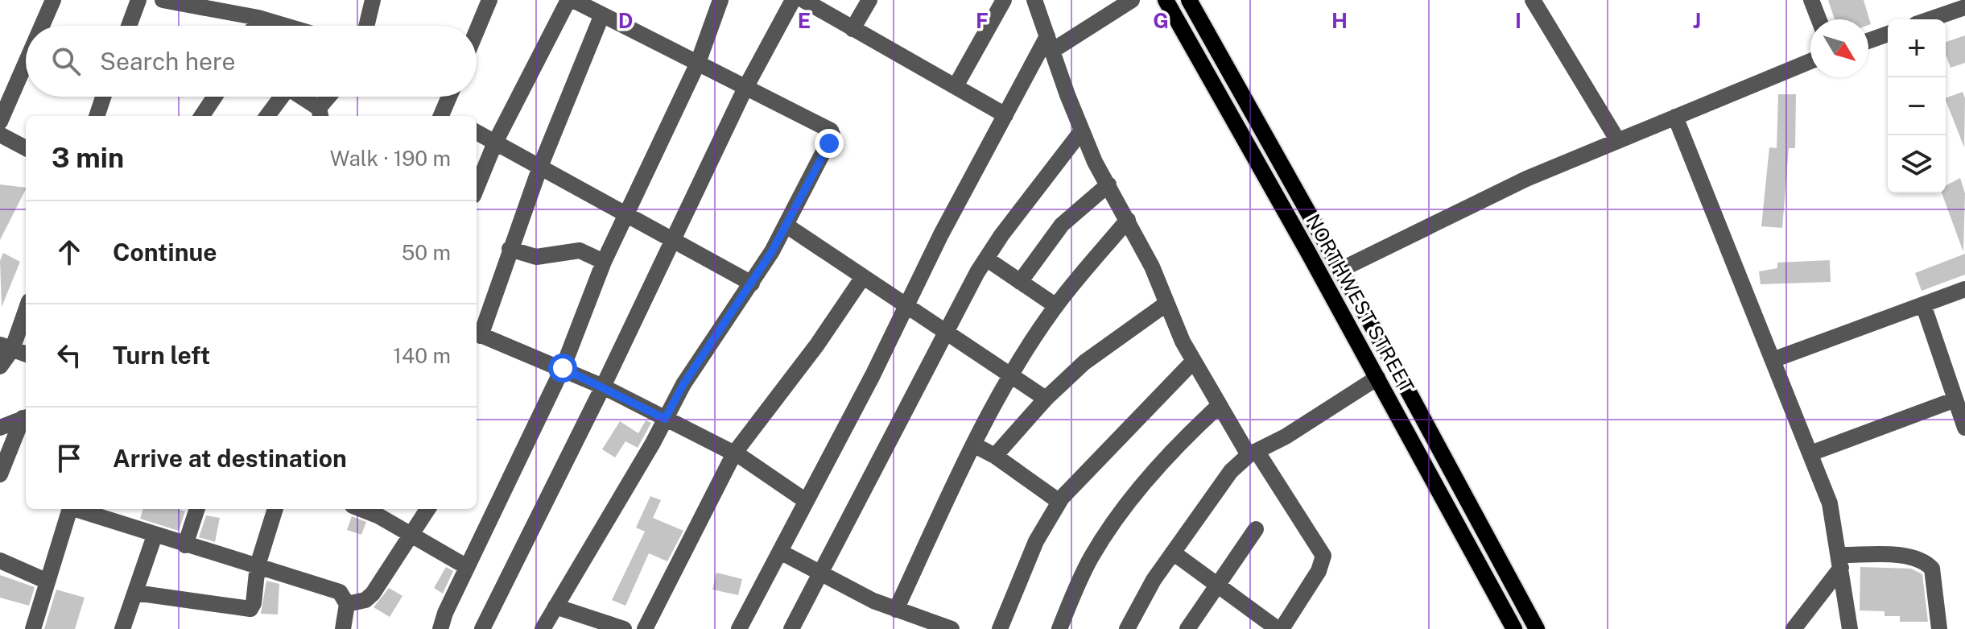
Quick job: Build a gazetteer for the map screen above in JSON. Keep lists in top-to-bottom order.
{
  "streets": {
    "main road": ["NORTHWEST STREET"]
  },
  "north": "bottom right",
  "page": {
    "map_buttons": ["+", "−"],
    "search": "Search here",
    "heading": ["3 min", "Walk · 190 m"],
    "list": [
      ["Continue", "50 m"],
      ["Turn left", "140 m"],
      "Arrive at destination"
    ]
  },
  "grid": {
    "columns": [
      "D",
      "E",
      "F",
      "G",
      "H",
      "I",
      "J"
    ]
  }
}
